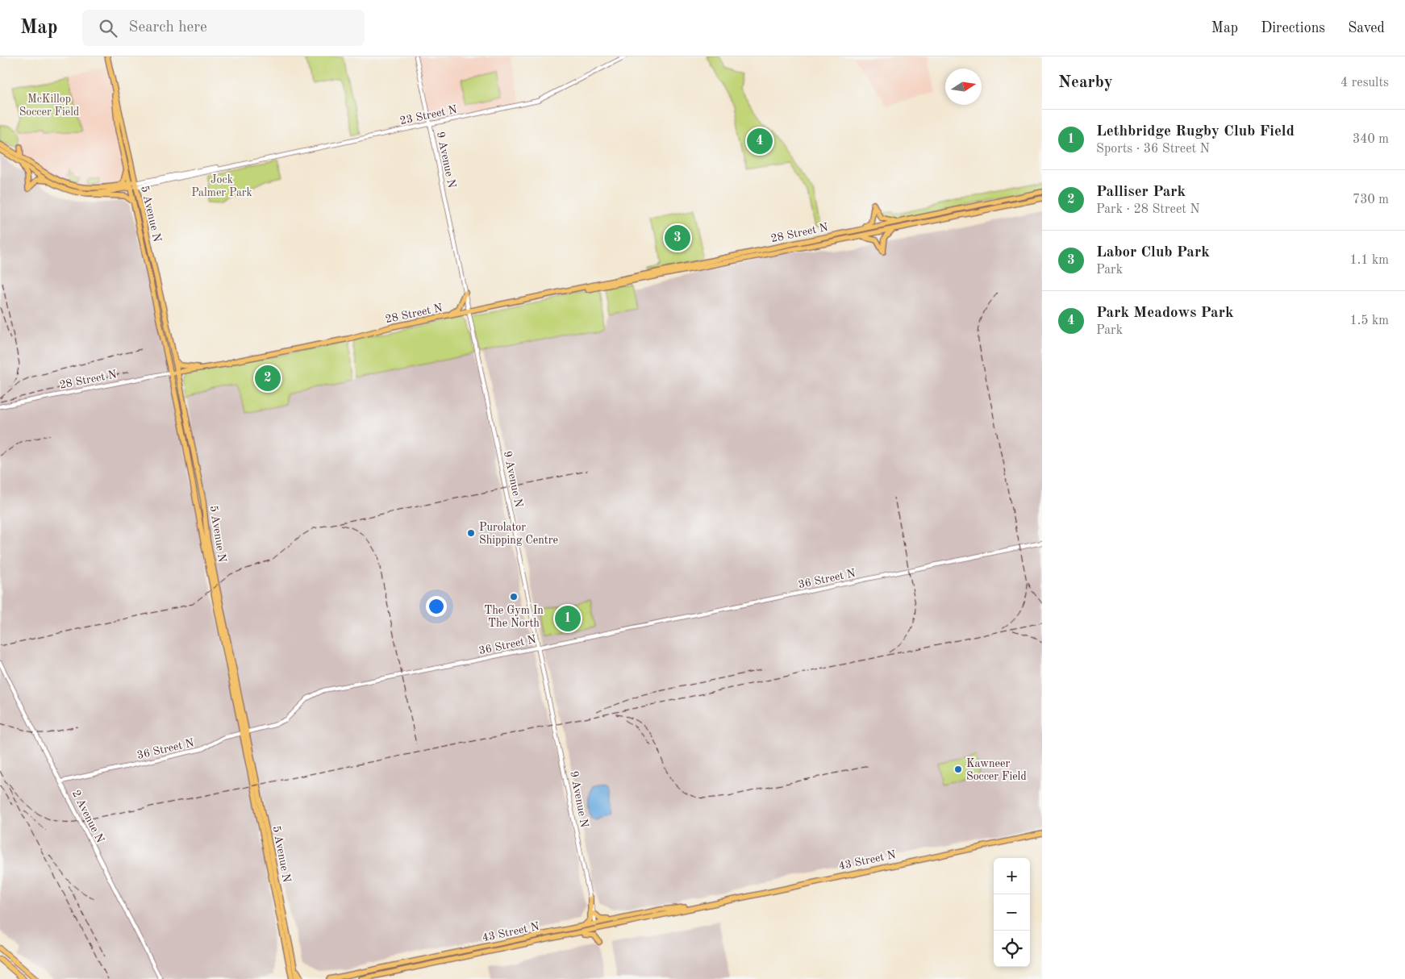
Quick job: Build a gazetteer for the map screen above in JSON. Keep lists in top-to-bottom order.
{
  "streets": {
    "main road": ["5 Avenue N", "28 Street N", "43 Street N"],
    "street": [
      "23 Street N",
      "9 Avenue N",
      "36 Street N",
      "2 Avenue N"
    ]
  },
  "crossings": [
    ["23 Street N", "9 Avenue N"],
    ["23 Street N", "5 Avenue N"],
    ["9 Avenue N", "28 Street N"],
    ["9 Avenue N", "36 Street N"],
    ["9 Avenue N", "43 Street N"],
    ["5 Avenue N", "28 Street N"],
    ["5 Avenue N", "36 Street N"],
    ["36 Street N", "2 Avenue N"]
  ],
  "parks": ["McKillop Soccer Field", "Jock Palmer Park"],
  "places": ["Purolator Shipping Centre", "The Gym In The North", "Kawneer Soccer Field"],
  "north": "right",
  "page": {
    "header": "Map",
    "search": "Search here",
    "nav": ["Map", "Directions", "Saved"],
    "heading": ["Nearby", "4 results"],
    "list": [
      {
        "mark": "1",
        "name": "Lethbridge Rugby Club Field",
        "note": "Sports · 36 Street N",
        "value": "340 m"
      },
      {
        "mark": "2",
        "name": "Palliser Park",
        "note": "Park · 28 Street N",
        "value": "730 m"
      },
      {
        "mark": "3",
        "name": "Labor Club Park",
        "note": "Park",
        "value": "1.1 km"
      },
      {
        "mark": "4",
        "name": "Park Meadows Park",
        "note": "Park",
        "value": "1.5 km"
      }
    ],
    "pins": [
      "4",
      "3",
      "2",
      "1"
    ],
    "map_buttons": ["+", "−"]
  }
}
